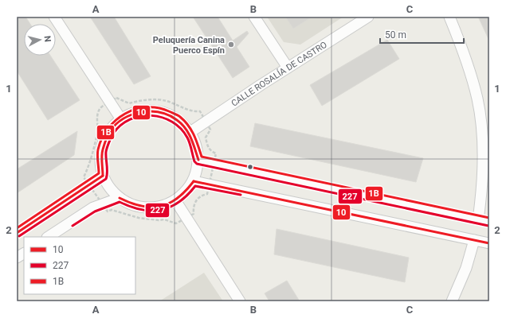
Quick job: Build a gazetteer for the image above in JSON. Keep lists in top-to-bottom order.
{
  "streets": {
    "street": ["CALLE ROSALÍA DE CASTRO"]
  },
  "places": ["Peluquería Canina Puerco Espín"],
  "lines": ["transit line 1B", "transit line 10", "transit line 227"],
  "legend": ["10", "227", "1B"],
  "scale_bar": "50 m",
  "north": "right",
  "grid": {
    "columns": ["A", "B", "C"],
    "rows": ["1", "2"]
  }
}
